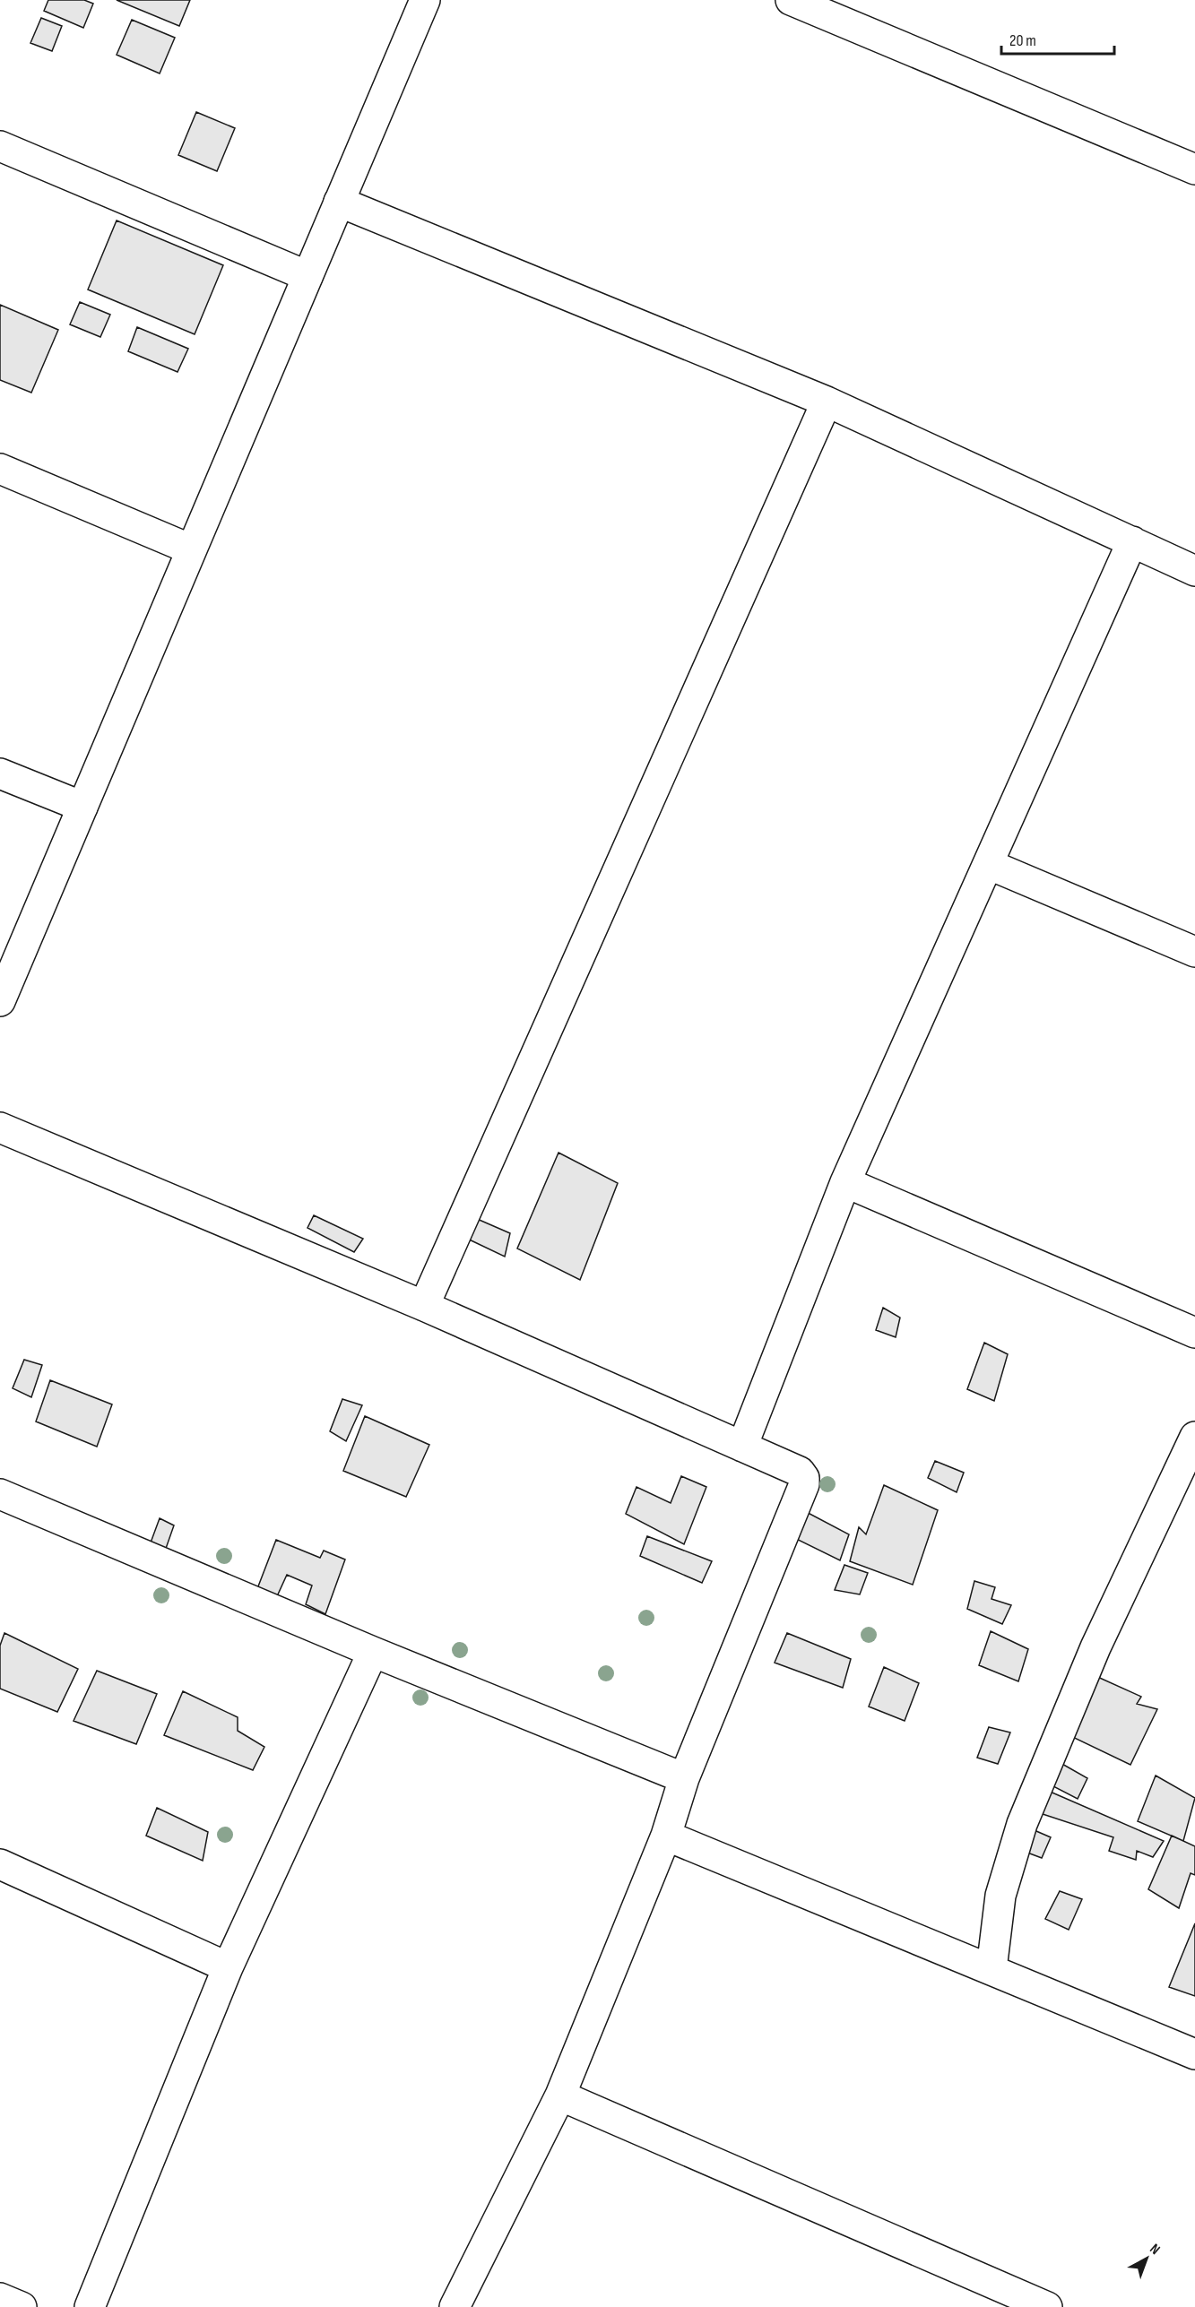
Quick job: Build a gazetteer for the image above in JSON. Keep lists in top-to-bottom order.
{
  "scale_bar": "20 m",
  "north": "top right"
}
